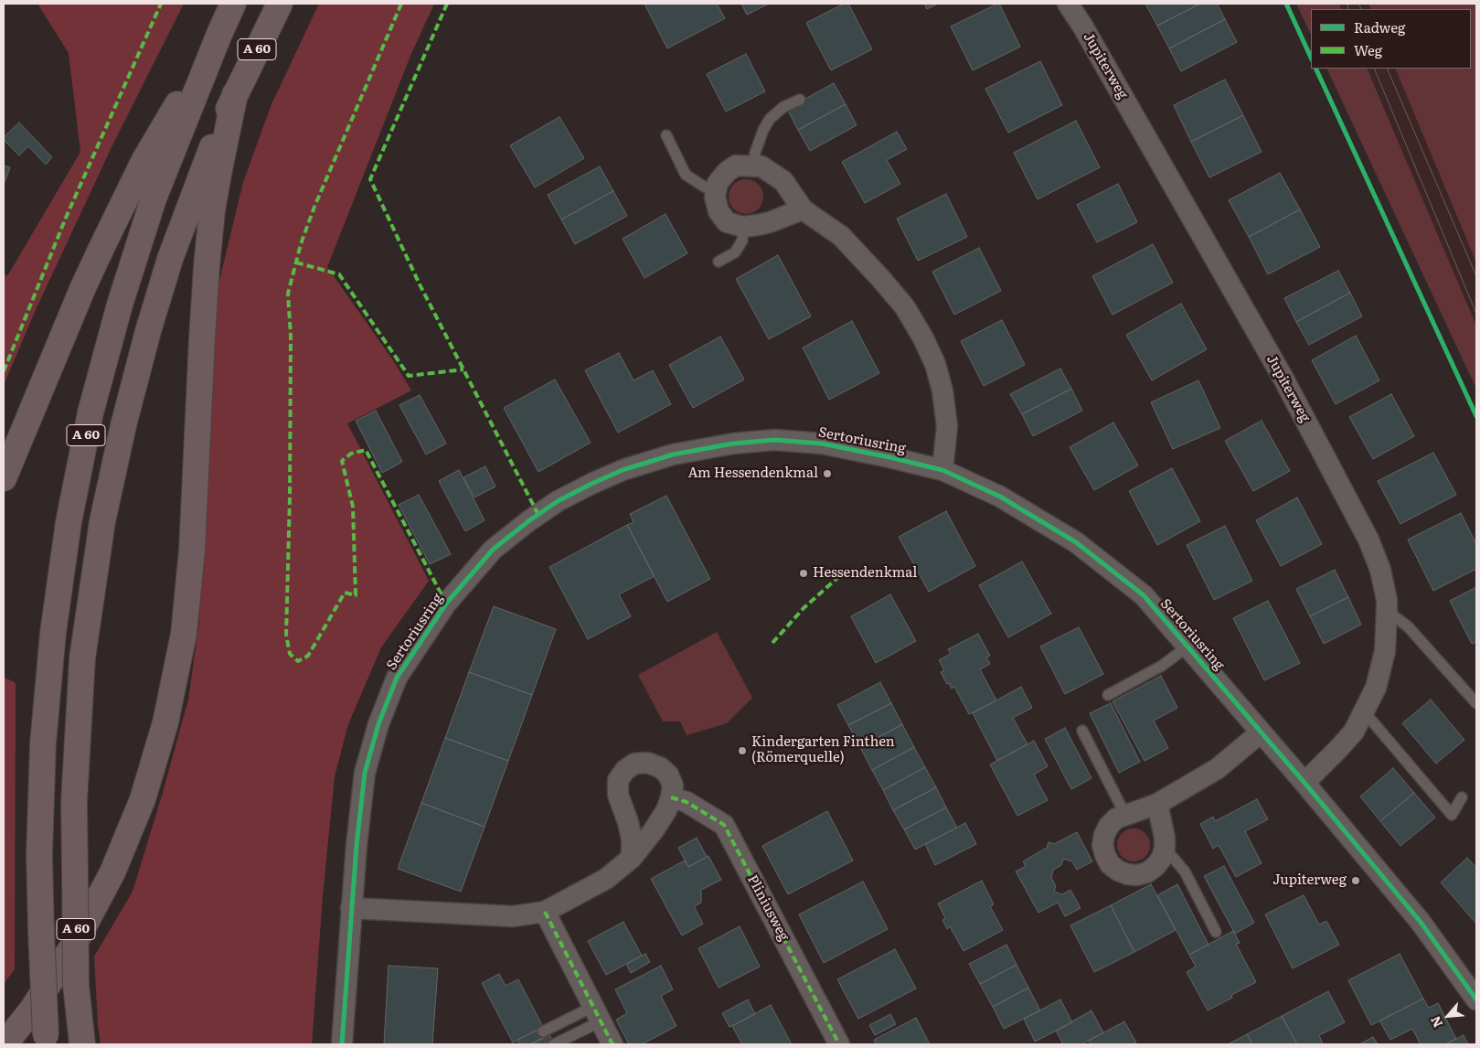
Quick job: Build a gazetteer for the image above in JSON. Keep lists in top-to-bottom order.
{
  "streets": {
    "highway": ["A 60"],
    "street": ["Jupiterweg", "Sertoriusring", "Pliniusweg"]
  },
  "crossings": [
    ["Jupiterweg", "Sertoriusring"]
  ],
  "places": [
    "Am Hessendenkmal",
    "Hessendenkmal",
    "Kindergarten Finthen (Römerquelle)",
    "Jupiterweg"
  ],
  "legend": ["Radweg", "Weg"],
  "north": "bottom left"
}
